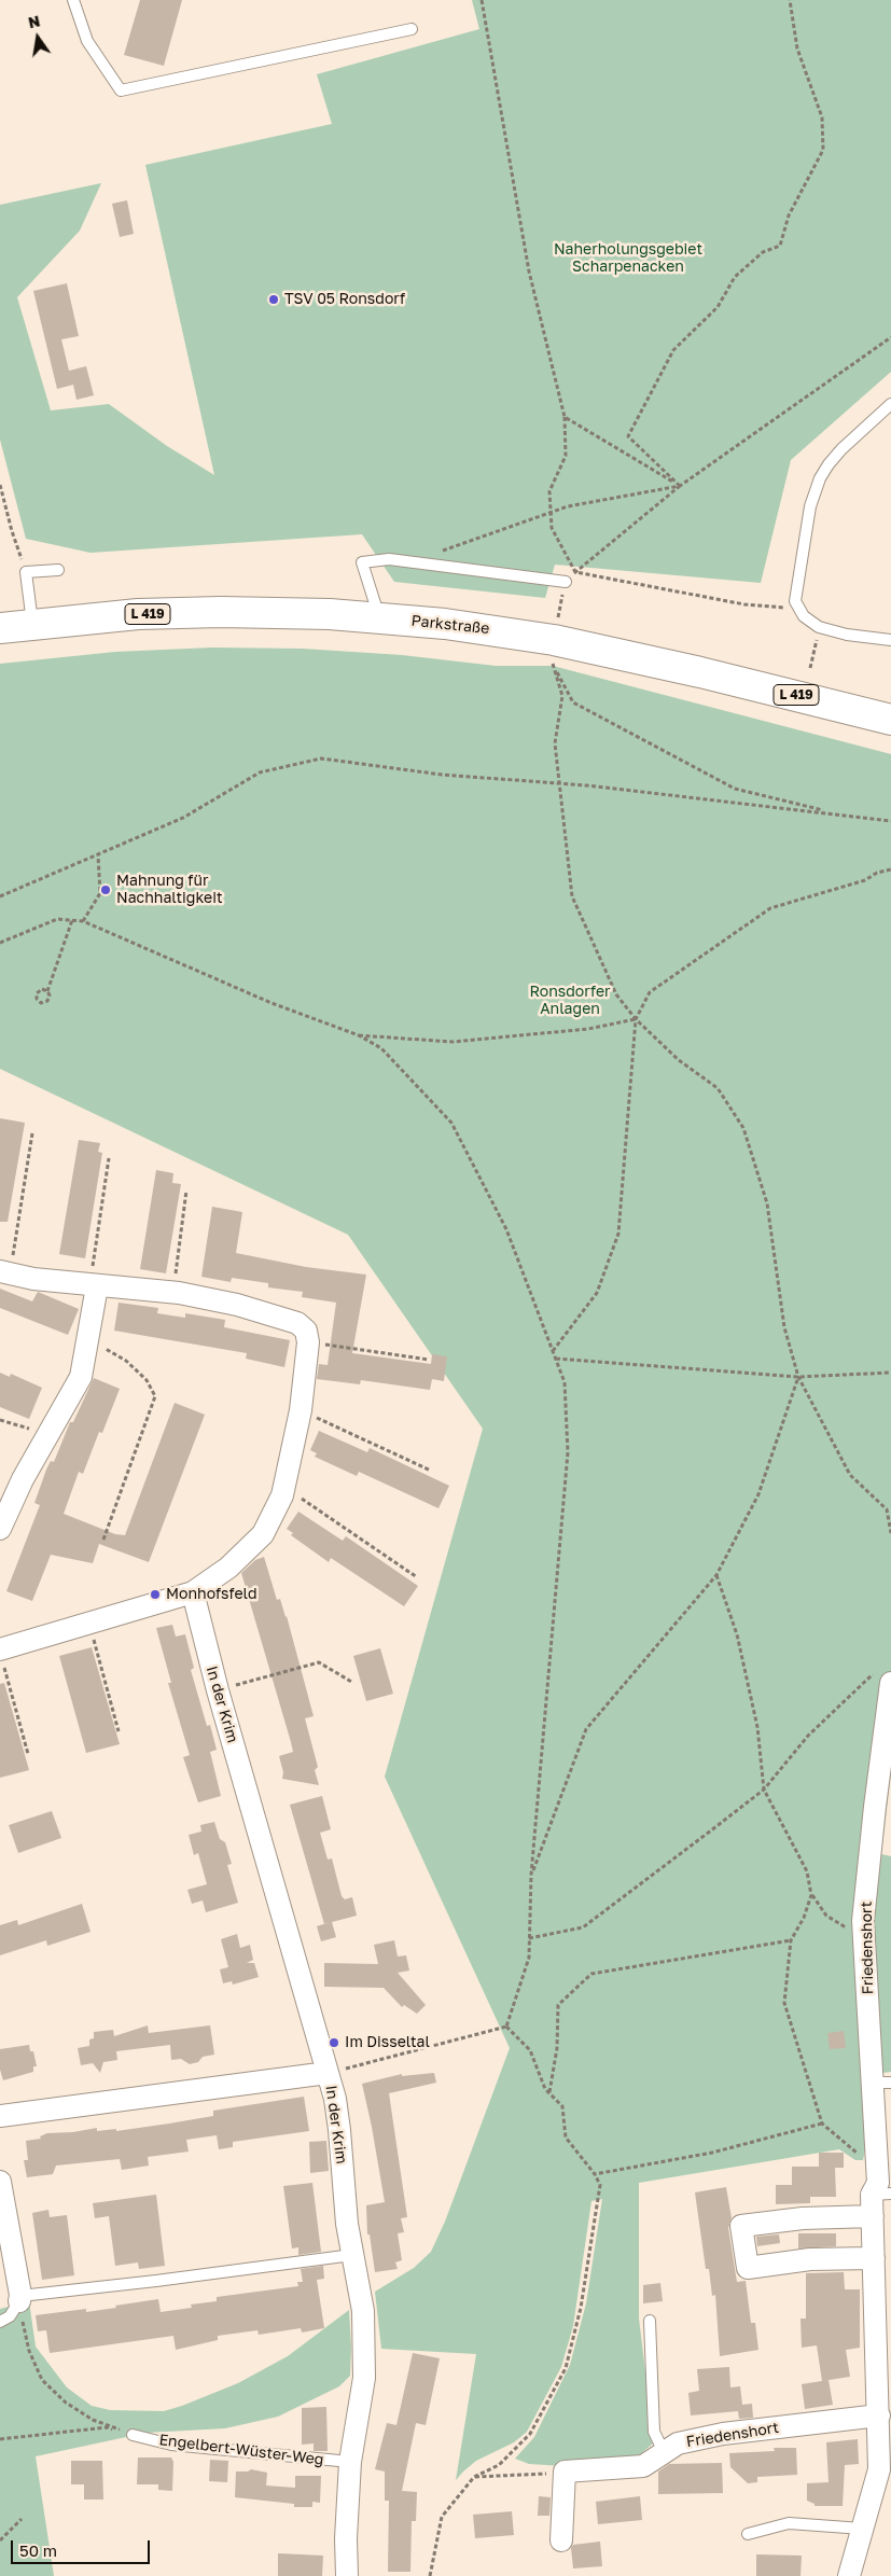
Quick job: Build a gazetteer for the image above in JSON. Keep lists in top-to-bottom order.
{
  "streets": {
    "main road": ["L 419", "Parkstraße"],
    "street": ["In der Krim", "Friedenshort"],
    "lane": ["Engelbert-Wüster-Weg"]
  },
  "crossings": [
    ["In der Krim", "Engelbert-Wüster-Weg"]
  ],
  "parks": ["Naherholungsgebiet Scharpenacken", "Ronsdorfer Anlagen"],
  "places": [
    "TSV 05 Ronsdorf",
    "Mahnung für Nachhaltigkeit",
    "Monhofsfeld",
    "Im Disseltal"
  ],
  "scale_bar": "50 m",
  "north": "top"
}
